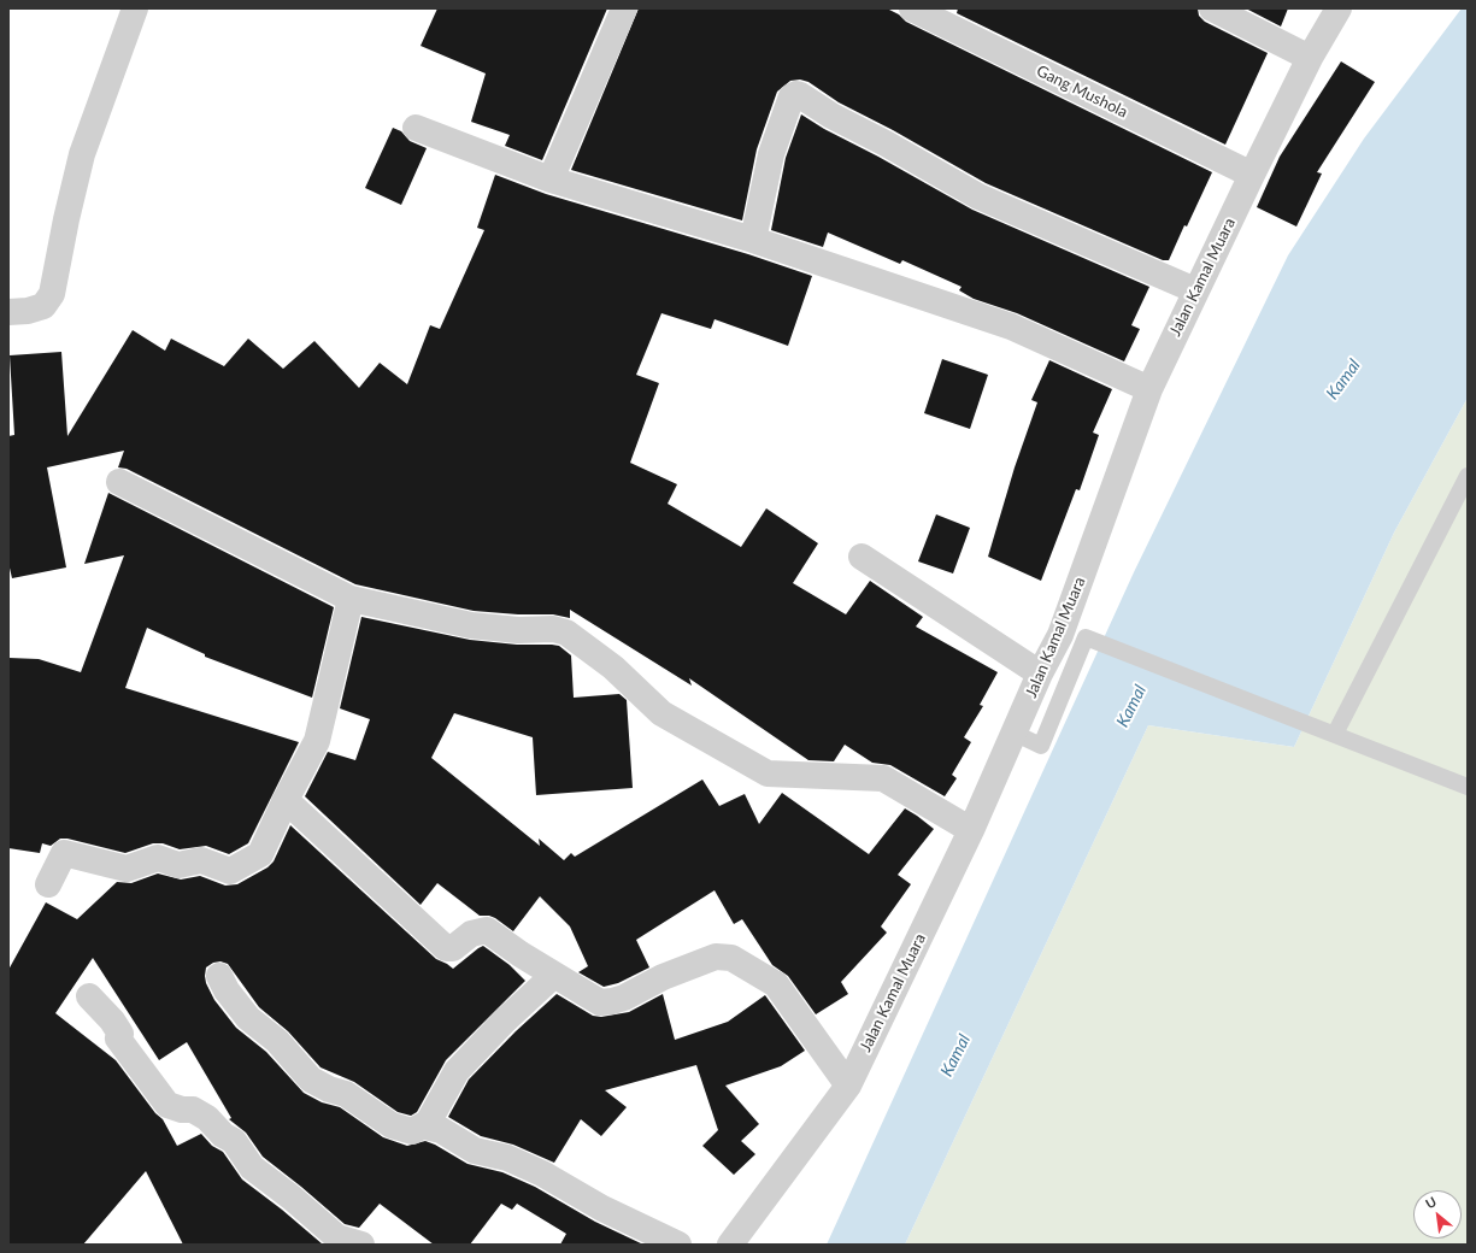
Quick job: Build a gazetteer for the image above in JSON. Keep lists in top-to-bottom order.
{
  "streets": {
    "street": ["Gang Mushola", "Jalan Kamal Muara"]
  },
  "crossings": [
    ["Gang Mushola", "Jalan Kamal Muara"]
  ],
  "water": ["Kamal"],
  "north": "top left"
}
